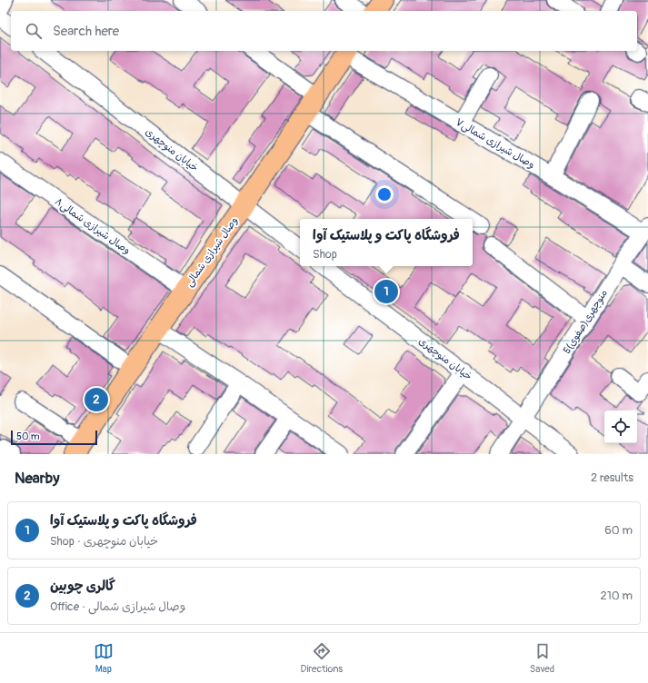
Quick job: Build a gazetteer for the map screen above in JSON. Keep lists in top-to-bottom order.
{
  "streets": {
    "main road": ["وصال شیرازی شمالی"],
    "street": [
      "وصال شیرازی شمالی۷",
      "خیابان منوچهری",
      "وصال شیرازی شمالی۸",
      "5منوچهری(صفوی)"
    ]
  },
  "crossings": [
    ["وصال شیرازی شمالی۷", "وصال شیرازی شمالی"],
    ["وصال شیرازی شمالی۷", "5منوچهری(صفوی)"],
    ["خیابان منوچهری", "وصال شیرازی شمالی"],
    ["خیابان منوچهری", "5منوچهری(صفوی)"],
    ["وصال شیرازی شمالی۸", "وصال شیرازی شمالی"]
  ],
  "scale_bar": "50 m",
  "page": {
    "search": "Search here",
    "popup": ["فروشگاه پاکت و پلاستیک آوا", "Shop"],
    "pins": ["1", "2"],
    "scale": "50 m",
    "heading": ["Nearby", "2 results"],
    "list": [
      {
        "mark": "1",
        "name": "فروشگاه پاکت و پلاستیک آوا",
        "note": "Shop · خیابان منوچهری",
        "value": "60 m"
      },
      {
        "mark": "2",
        "name": "گالری چوبین",
        "note": "Office · وصال شیرازی شمالی",
        "value": "210 m"
      }
    ],
    "nav": ["Map", "Directions", "Saved"]
  }
}
